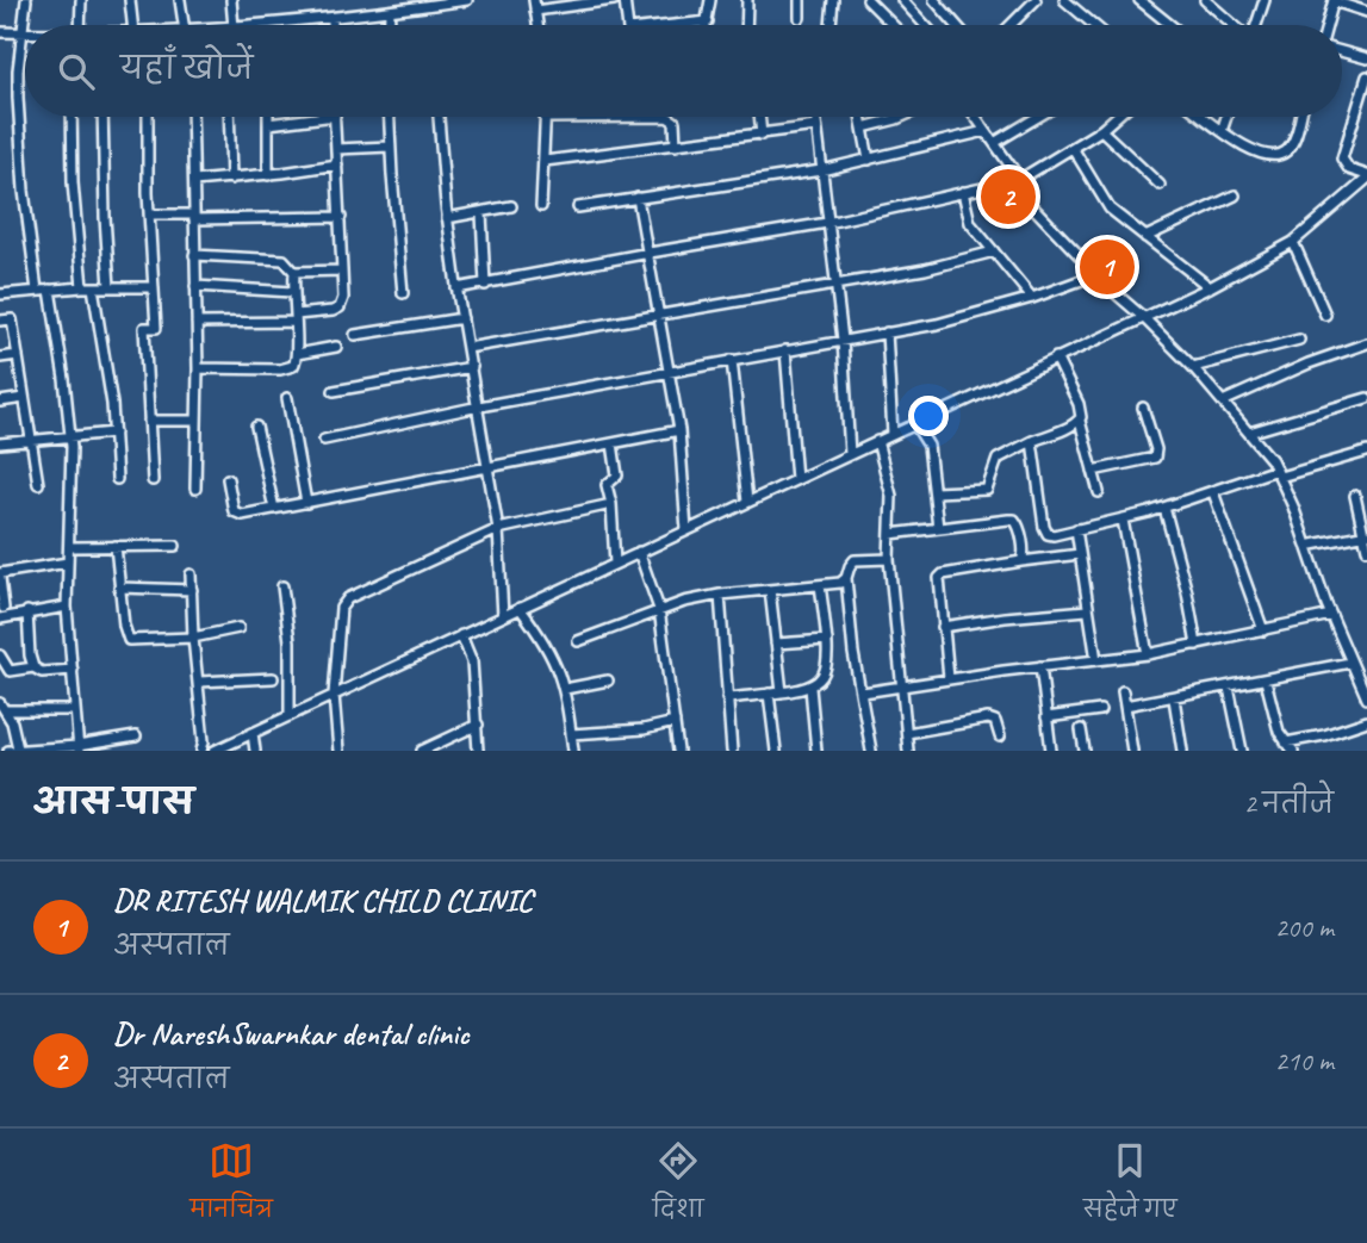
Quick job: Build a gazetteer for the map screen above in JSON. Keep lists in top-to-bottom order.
{
  "page": {
    "search": "यहाँ खोजें",
    "pins": ["2", "1"],
    "heading": ["आस-पास", "2 नतीजे"],
    "list": [
      {
        "mark": "1",
        "name": "DR RITESH WALMIK CHILD CLINIC",
        "note": "अस्पताल",
        "value": "200 m"
      },
      {
        "mark": "2",
        "name": "Dr NareshSwarnkar dental clinic",
        "note": "अस्पताल",
        "value": "210 m"
      }
    ],
    "nav": ["मानचित्र", "दिशा", "सहेजे गए"]
  }
}
